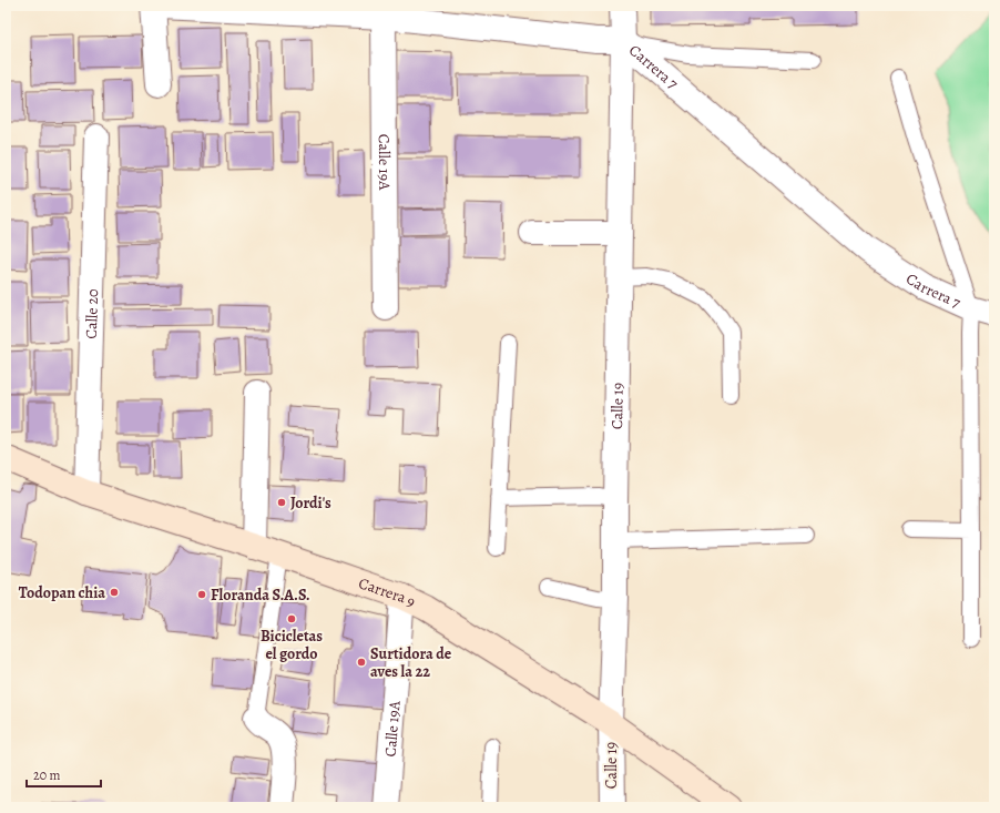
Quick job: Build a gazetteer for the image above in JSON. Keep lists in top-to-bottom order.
{
  "streets": {
    "main road": ["Carrera 9"],
    "street": [
      "Carrera 7",
      "Calle 19A",
      "Calle 20",
      "Calle 19"
    ]
  },
  "crossings": [
    ["Carrera 7", "Calle 19A"],
    ["Carrera 7", "Calle 19"],
    ["Calle 19A", "Carrera 9"],
    ["Calle 20", "Carrera 9"],
    ["Calle 19", "Carrera 9"]
  ],
  "places": [
    "Jordi's",
    "Todopan chia",
    "Floranda S.A.S.",
    "Bicicletas el gordo",
    "Surtidora de aves la 22"
  ],
  "scale_bar": "20 m"
}
